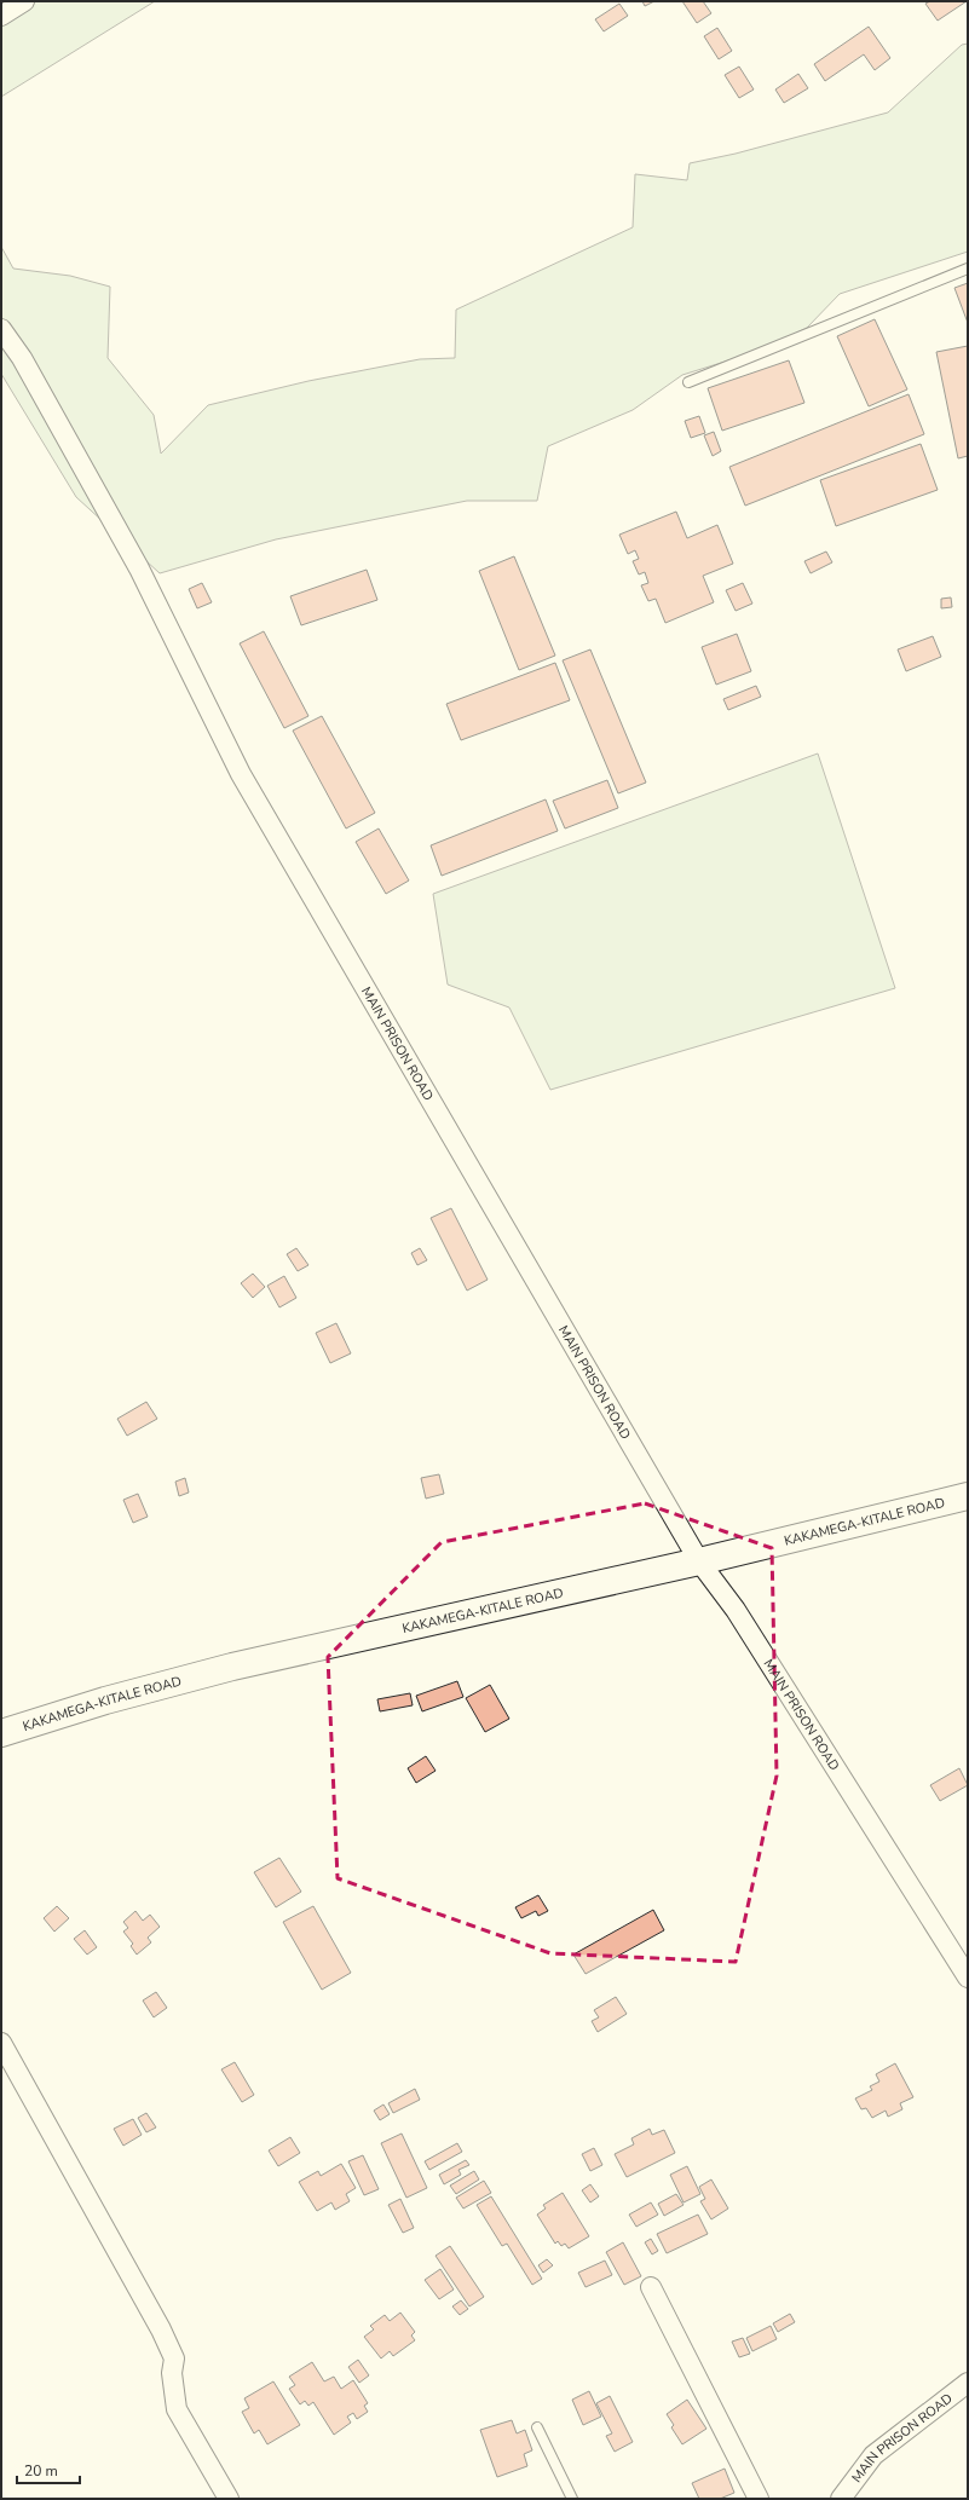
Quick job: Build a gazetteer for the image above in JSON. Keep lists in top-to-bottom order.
{
  "streets": {
    "highway": ["KAKAMEGA-KITALE ROAD"],
    "street": ["MAIN PRISON ROAD"]
  },
  "crossings": [
    ["MAIN PRISON ROAD", "KAKAMEGA-KITALE ROAD"]
  ],
  "scale_bar": "20 m"
}
